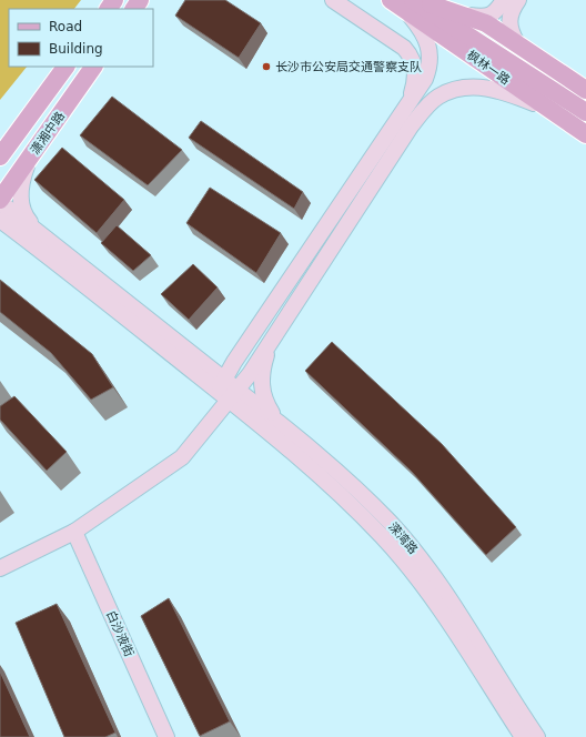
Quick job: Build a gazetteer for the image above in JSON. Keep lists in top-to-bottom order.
{
  "streets": {
    "main road": [
      "枫林一路",
      "潇湘中路",
      "溁湾路",
      "白沙液街"
    ]
  },
  "places": ["长沙市公安局交通警察支队"],
  "legend": ["Road", "Building"]
}
